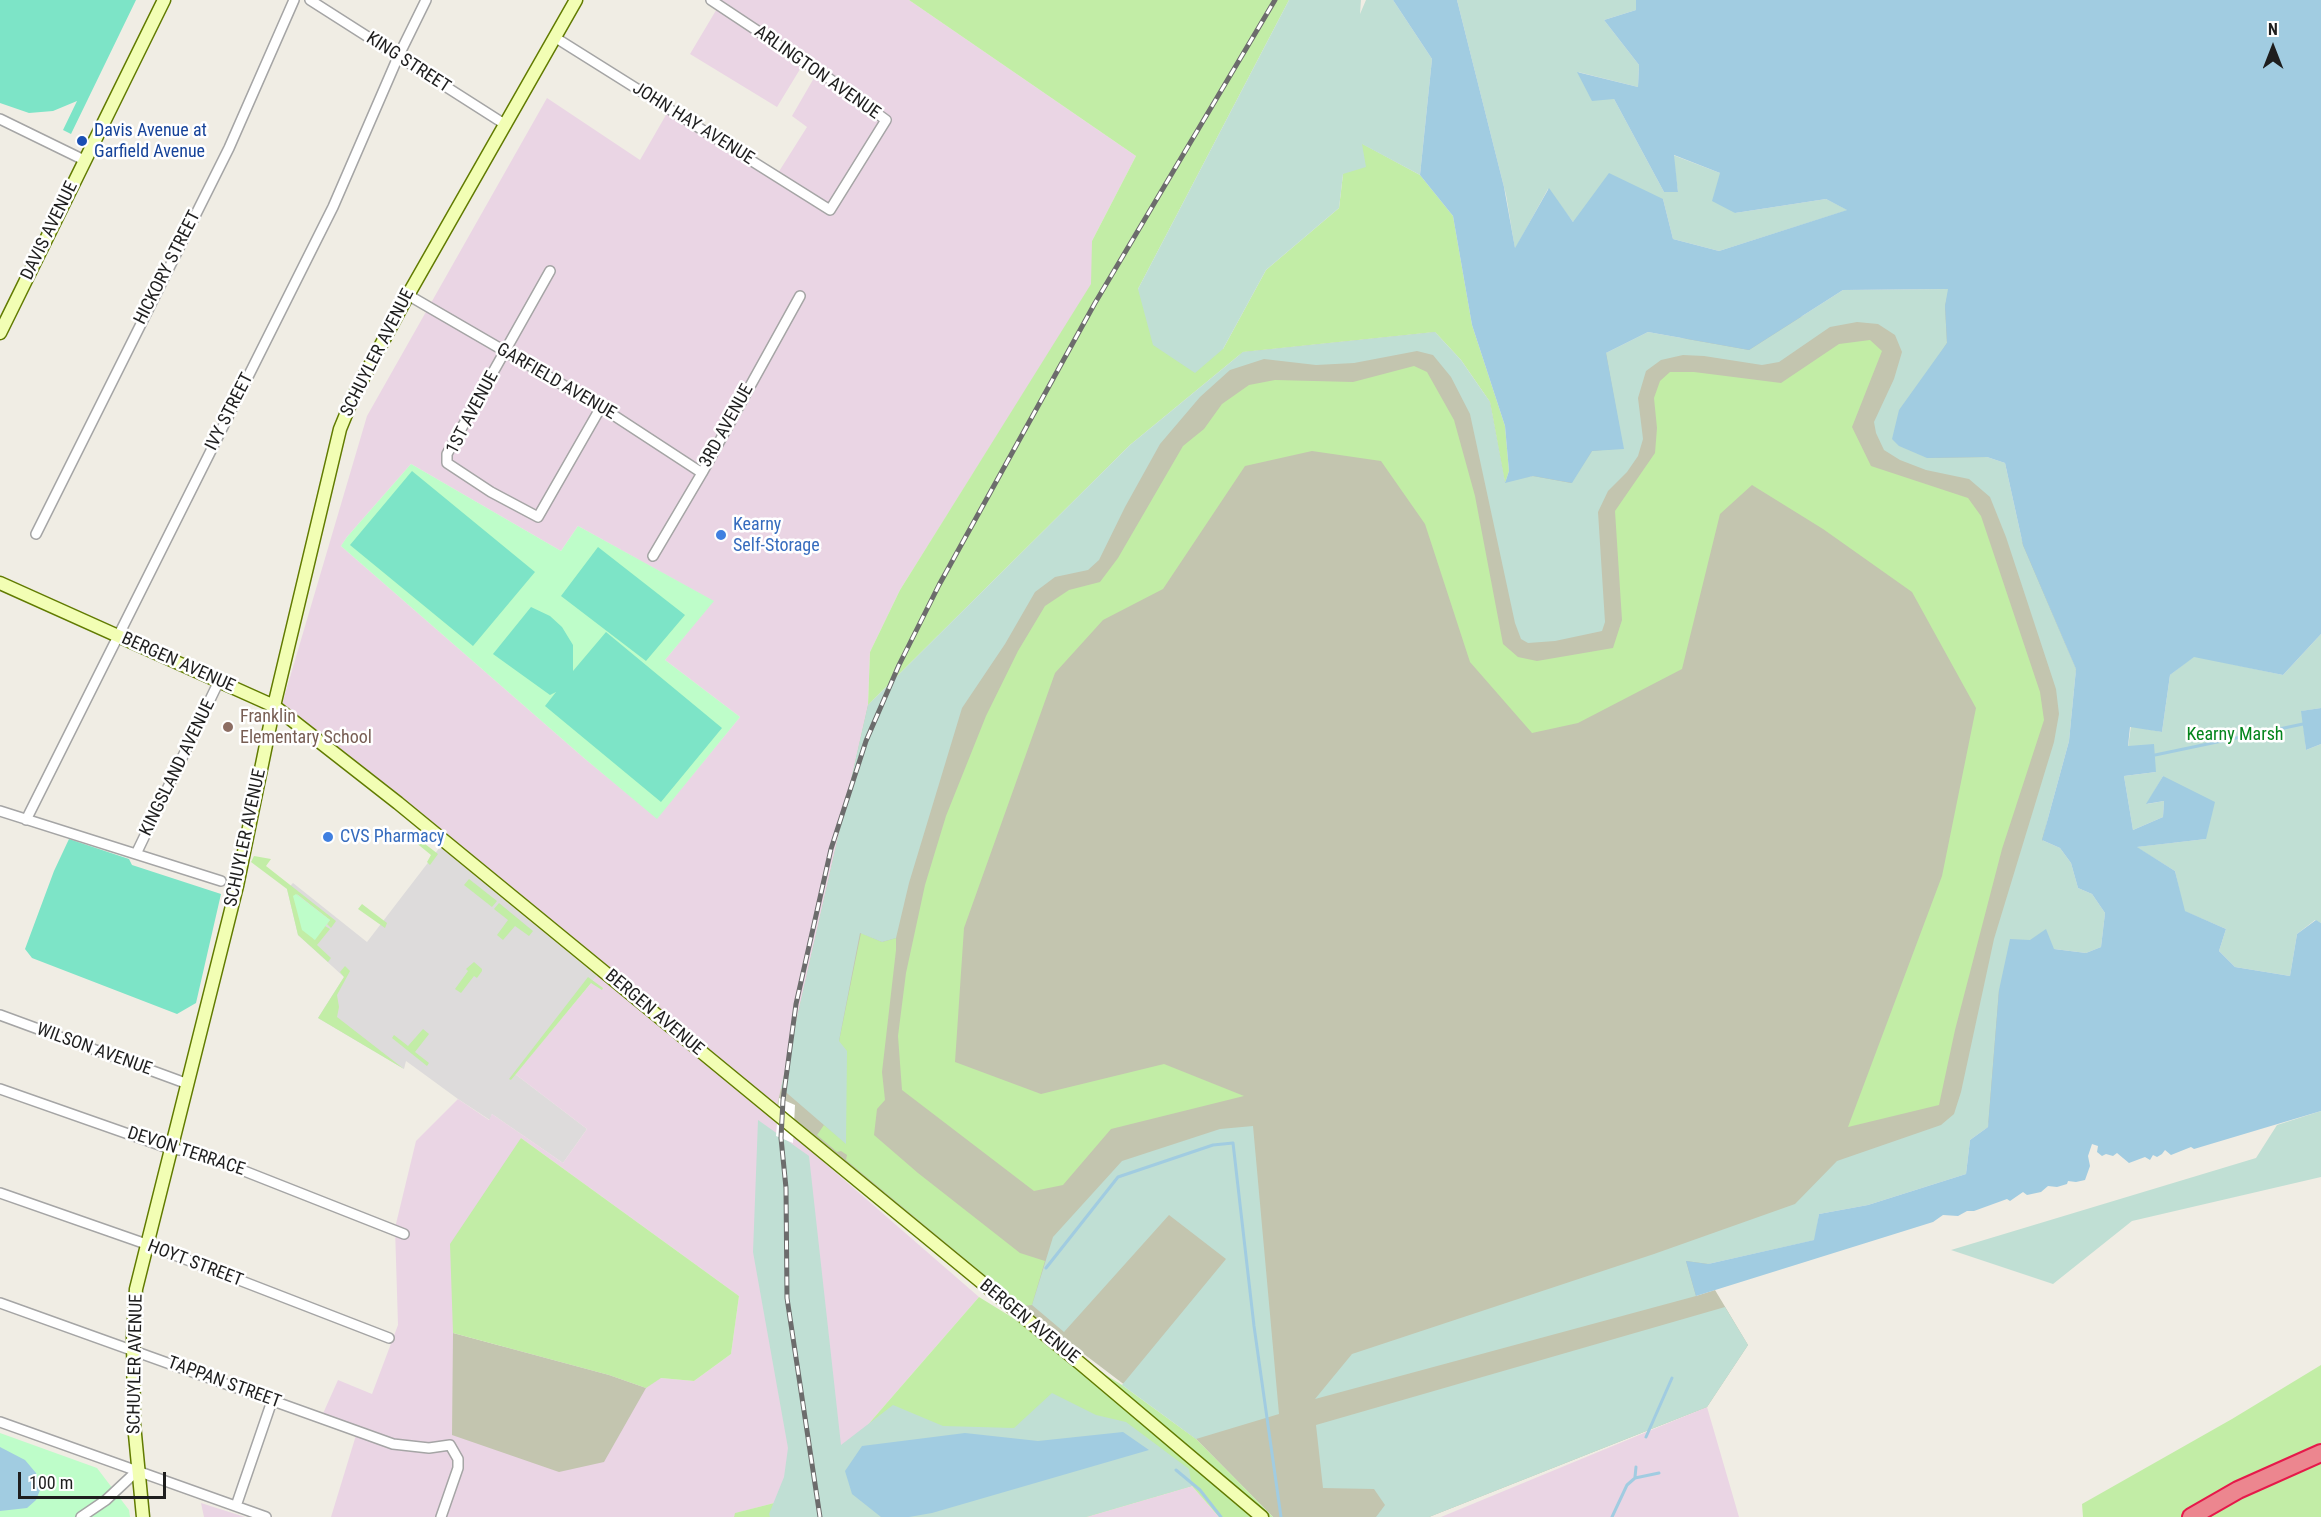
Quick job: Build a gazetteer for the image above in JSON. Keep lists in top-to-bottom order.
{
  "streets": {
    "street": [
      "KING STREET",
      "ARLINGTON AVENUE",
      "JOHN HAY AVENUE",
      "DAVIS AVENUE",
      "HICKORY STREET",
      "SCHUYLER AVENUE",
      "GARFIELD AVENUE",
      "IVY STREET",
      "1ST AVENUE",
      "3RD AVENUE",
      "BERGEN AVENUE",
      "KINGSLAND AVENUE",
      "WILSON AVENUE",
      "DEVON TERRACE",
      "HOYT STREET",
      "TAPPAN STREET"
    ]
  },
  "crossings": [
    ["KING STREET", "SCHUYLER AVENUE"],
    ["KING STREET", "IVY STREET"],
    ["ARLINGTON AVENUE", "JOHN HAY AVENUE"],
    ["JOHN HAY AVENUE", "SCHUYLER AVENUE"],
    ["SCHUYLER AVENUE", "GARFIELD AVENUE"],
    ["SCHUYLER AVENUE", "BERGEN AVENUE"],
    ["SCHUYLER AVENUE", "WILSON AVENUE"],
    ["SCHUYLER AVENUE", "DEVON TERRACE"],
    ["SCHUYLER AVENUE", "HOYT STREET"],
    ["SCHUYLER AVENUE", "TAPPAN STREET"],
    ["GARFIELD AVENUE", "1ST AVENUE"],
    ["GARFIELD AVENUE", "3RD AVENUE"],
    ["IVY STREET", "BERGEN AVENUE"],
    ["BERGEN AVENUE", "KINGSLAND AVENUE"]
  ],
  "parks": ["Kearny Marsh"],
  "places": [
    "Davis Avenue at Garfield Avenue",
    "Kearny Self-Storage",
    "Franklin Elementary School",
    "CVS Pharmacy"
  ],
  "scale_bar": "100 m",
  "north": "top"
}
